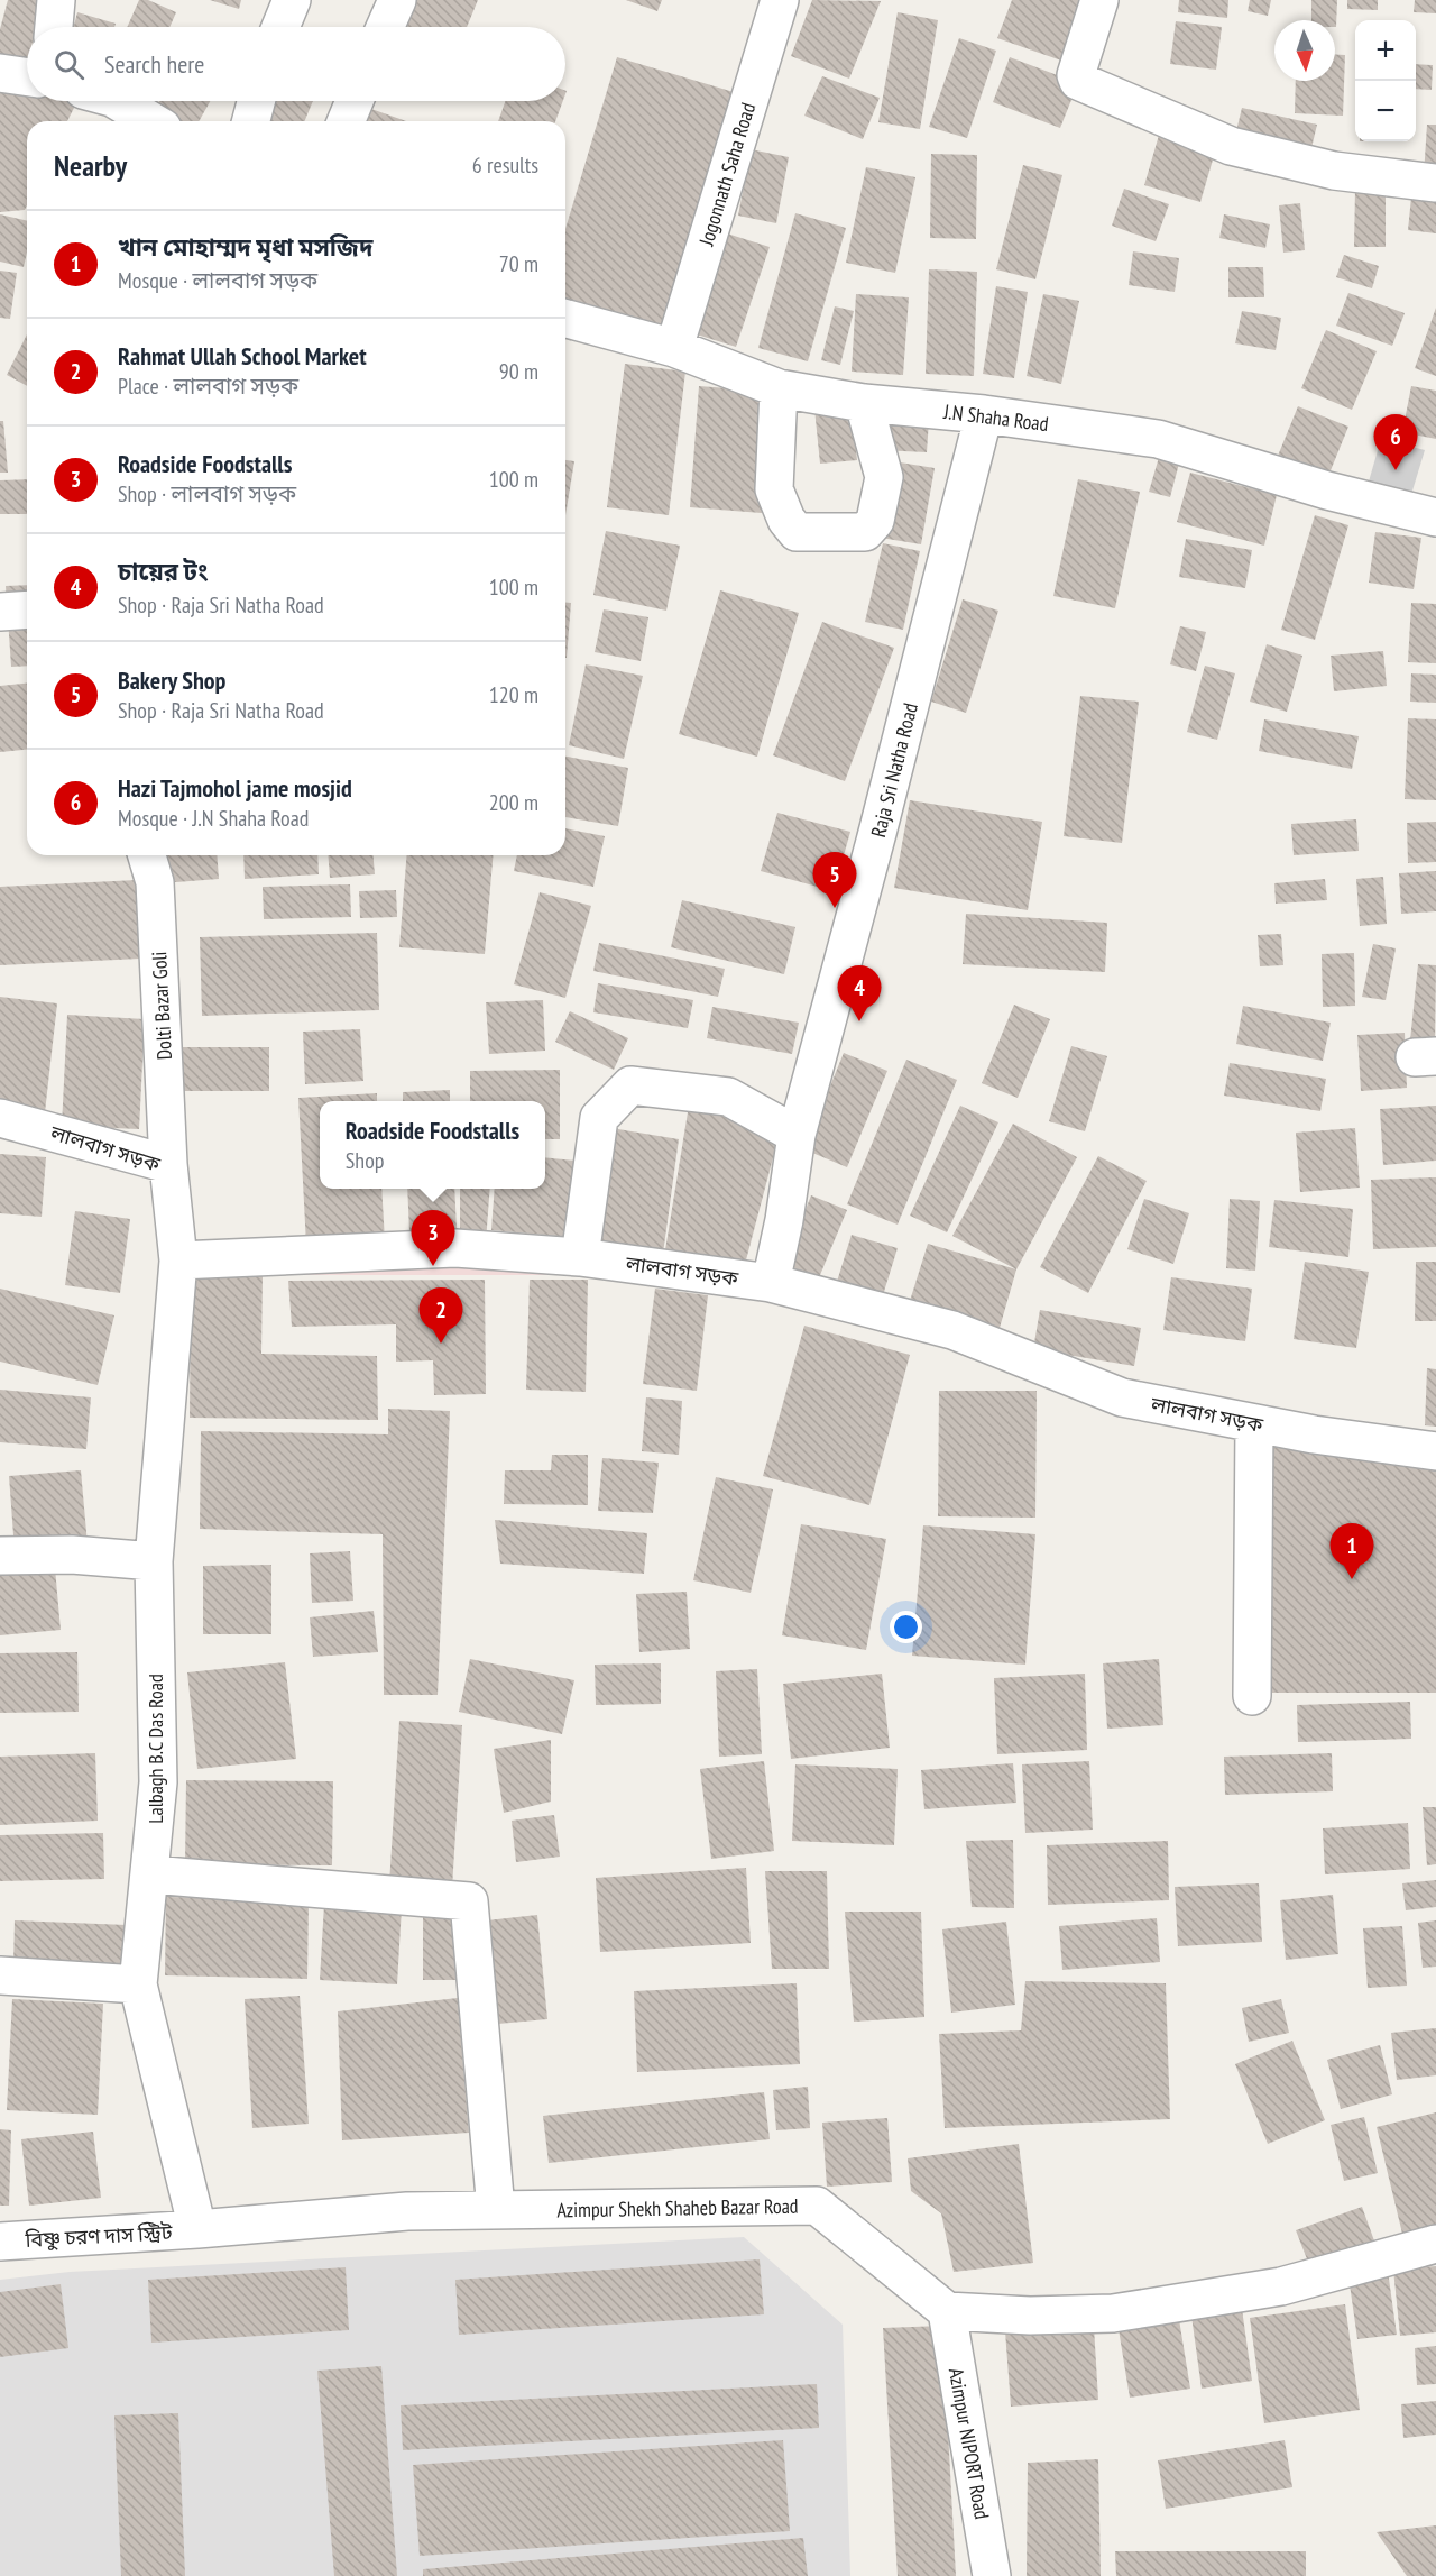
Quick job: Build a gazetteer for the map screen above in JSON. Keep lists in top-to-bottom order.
{
  "streets": {
    "street": [
      "Jogonnath Saha Road",
      "J.N Shaha Road",
      "Raja Sri Natha Road",
      "Dolti Bazar Goli",
      "লালবাগ সড়ক",
      "Lalbagh B.C Das Road",
      "Azimpur Shekh Shaheb Bazar Road",
      "বিষ্ণু চরণ দাস স্ট্রিট",
      "Azimpur NIPORT Road"
    ]
  },
  "crossings": [
    ["Jogonnath Saha Road", "J.N Shaha Road"],
    ["J.N Shaha Road", "Raja Sri Natha Road"],
    ["Raja Sri Natha Road", "লালবাগ সড়ক"],
    ["Dolti Bazar Goli", "লালবাগ সড়ক"],
    ["লালবাগ সড়ক", "Lalbagh B.C Das Road"],
    ["Lalbagh B.C Das Road", "Azimpur Shekh Shaheb Bazar Road"],
    ["Lalbagh B.C Das Road", "বিষ্ণু চরণ দাস স্ট্রিট"],
    ["Azimpur Shekh Shaheb Bazar Road", "বিষ্ণু চরণ দাস স্ট্রিট"],
    ["Azimpur Shekh Shaheb Bazar Road", "Azimpur NIPORT Road"]
  ],
  "north": "bottom",
  "page": {
    "map_buttons": ["+", "−"],
    "search": "Search here",
    "heading": ["Nearby", "6 results"],
    "list": [
      {
        "mark": "1",
        "name": "খান মোহাম্মদ মৃধা মসজিদ",
        "note": "Mosque · লালবাগ সড়ক",
        "value": "70 m"
      },
      {
        "mark": "2",
        "name": "Rahmat Ullah School Market",
        "note": "Place · লালবাগ সড়ক",
        "value": "90 m"
      },
      {
        "mark": "3",
        "name": "Roadside Foodstalls",
        "note": "Shop · লালবাগ সড়ক",
        "value": "100 m"
      },
      {
        "mark": "4",
        "name": "চায়ের টং",
        "note": "Shop · Raja Sri Natha Road",
        "value": "100 m"
      },
      {
        "mark": "5",
        "name": "Bakery Shop",
        "note": "Shop · Raja Sri Natha Road",
        "value": "120 m"
      },
      {
        "mark": "6",
        "name": "Hazi Tajmohol jame mosjid",
        "note": "Mosque · J.N Shaha Road",
        "value": "200 m"
      }
    ],
    "pins": [
      "6",
      "5",
      "4",
      "3",
      "2",
      "1"
    ],
    "popup": ["Roadside Foodstalls", "Shop"]
  }
}
